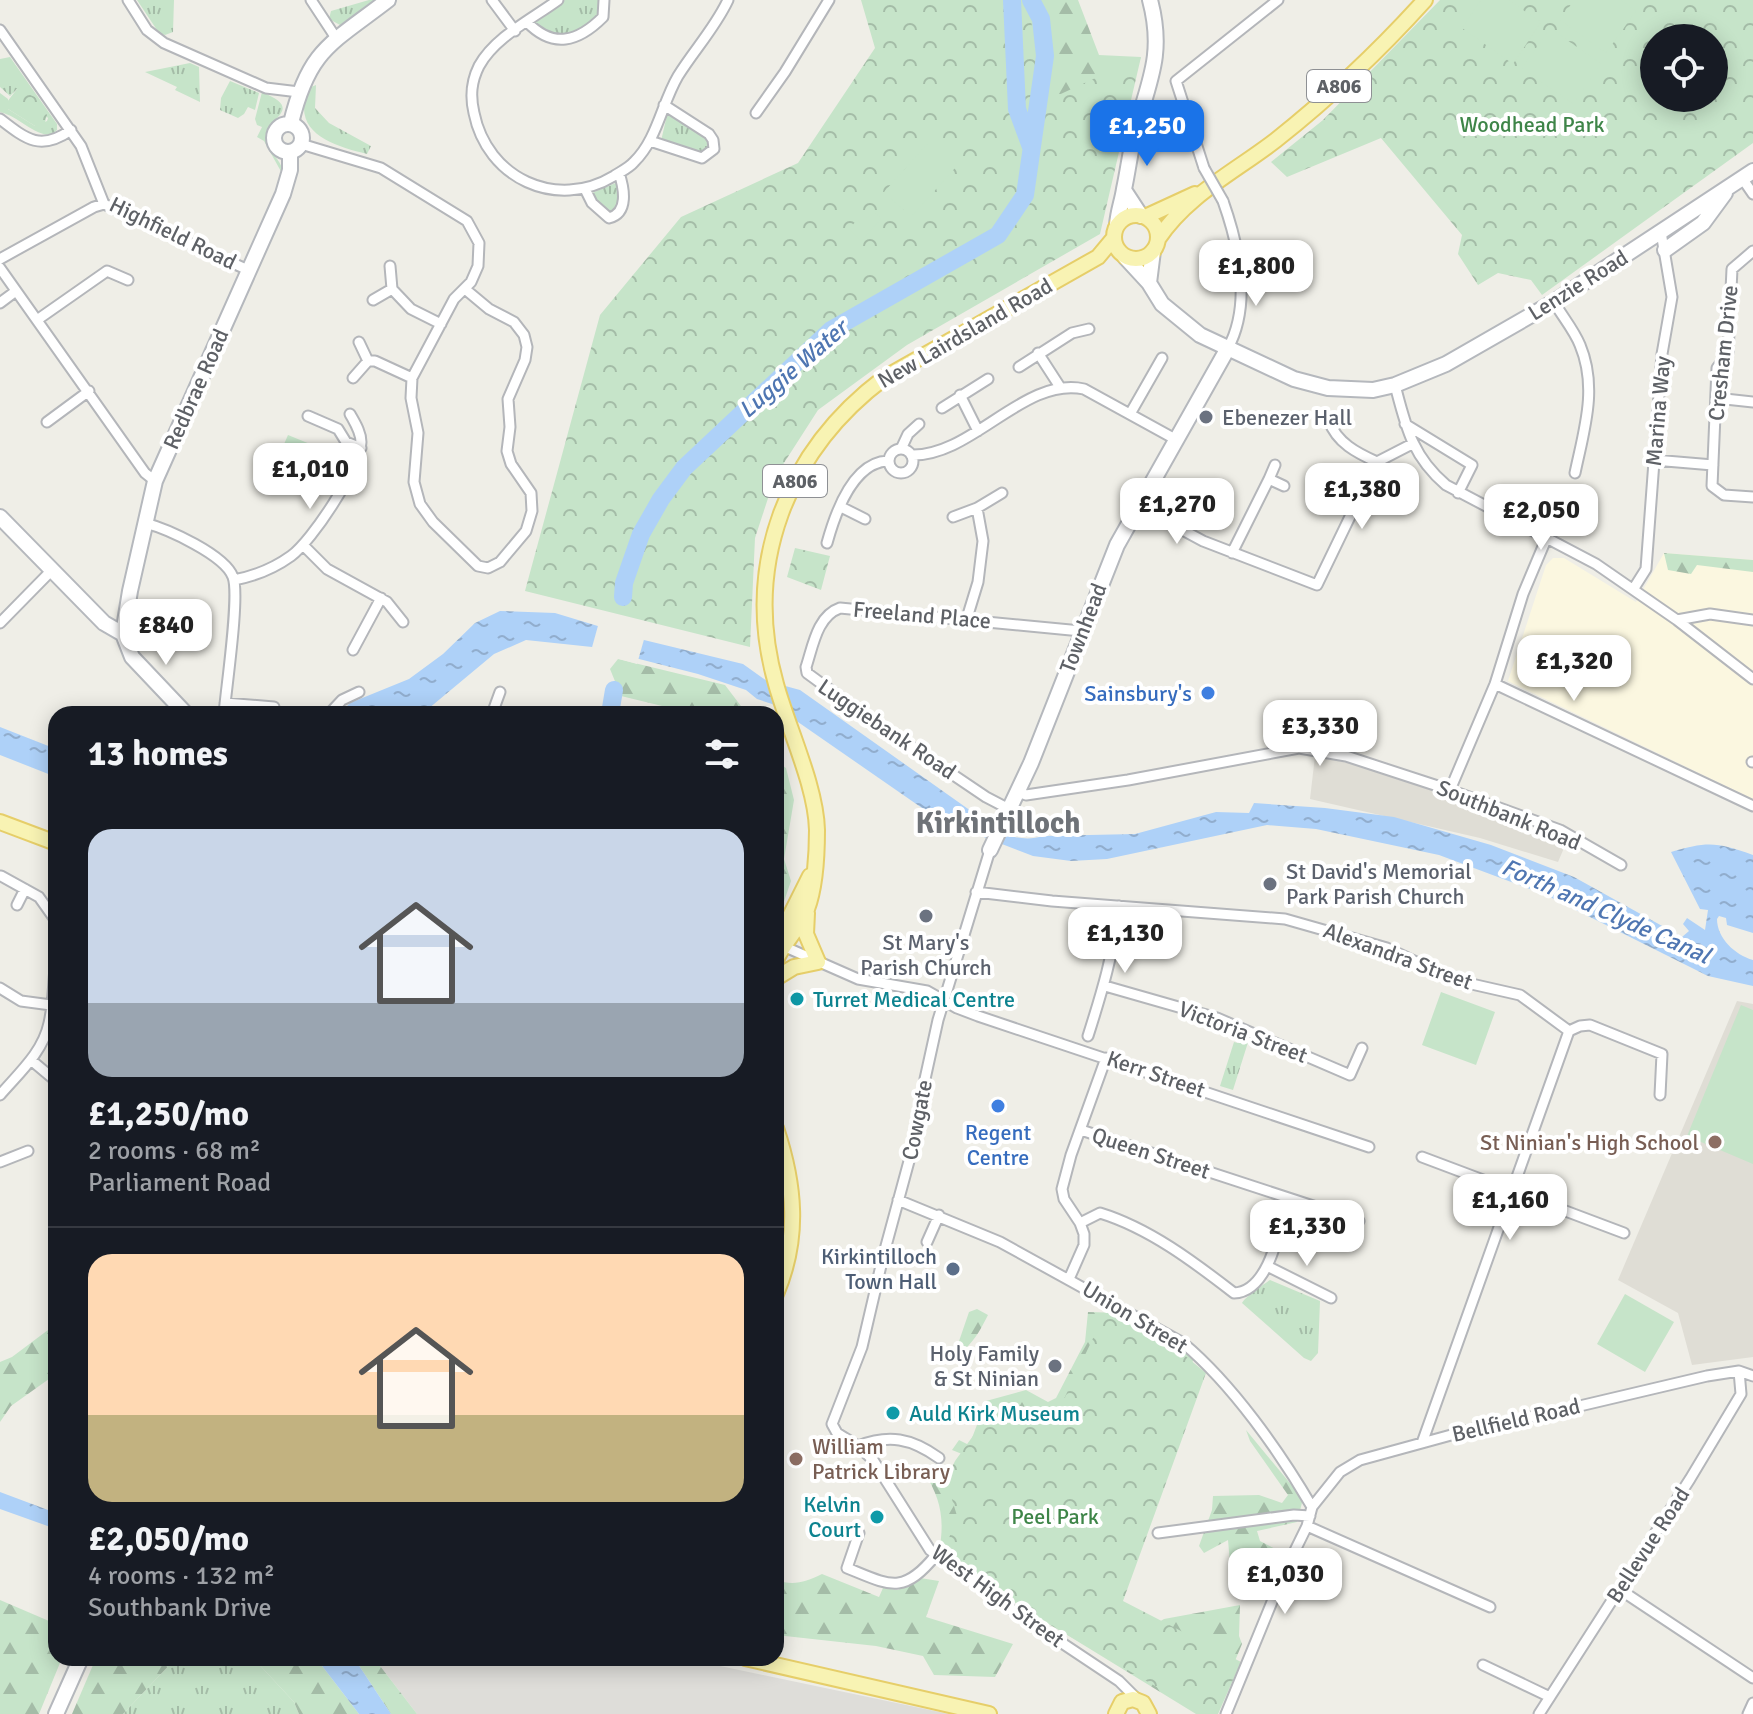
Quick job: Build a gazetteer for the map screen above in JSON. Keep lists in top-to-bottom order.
{
  "streets": {
    "main road": ["A806", "New Lairdsland Road"],
    "street": [
      "Highfield Road",
      "Lenzie Road",
      "Cresham Drive",
      "Redbrae Road",
      "Marina Way",
      "Freeland Place",
      "Townhead",
      "Luggiebank Road",
      "Southbank Road",
      "Alexandra Street",
      "Victoria Street",
      "Kerr Street",
      "Cowgate",
      "Queen Street",
      "Union Street",
      "Bellfield Road",
      "Bellevue Road",
      "West High Street"
    ]
  },
  "crossings": [
    ["A806", "New Lairdsland Road"],
    ["Highfield Road", "Redbrae Road"],
    ["Lenzie Road", "Marina Way"],
    ["Freeland Place", "Townhead"],
    ["Freeland Place", "Luggiebank Road"],
    ["Townhead", "Luggiebank Road"],
    ["Townhead", "Southbank Road"],
    ["Townhead", "Cowgate"],
    ["Luggiebank Road", "Cowgate"],
    ["Alexandra Street", "Cowgate"],
    ["Kerr Street", "Cowgate"],
    ["Cowgate", "Union Street"],
    ["Cowgate", "West High Street"],
    ["Union Street", "Bellfield Road"],
    ["Bellfield Road", "Bellevue Road"]
  ],
  "districts": ["Kirkintilloch"],
  "water": ["Luggie Water", "Forth and Clyde Canal"],
  "parks": ["Woodhead Park", "Peel Park"],
  "places": [
    "Ebenezer Hall",
    "Sainsbury's",
    "St David's Memorial Park Parish Church",
    "St Mary's Parish Church",
    "Turret Medical Centre",
    "Regent Centre",
    "St Ninian's High School",
    "Kirkintilloch Town Hall",
    "Holy Family & St Ninian",
    "Auld Kirk Museum",
    "William Patrick Library",
    "Kelvin Court"
  ],
  "page": {
    "price": [
      "£1,250",
      "£1,800",
      "£1,010",
      "£1,380",
      "£1,270",
      "£2,050",
      "£840",
      "£1,320",
      "£3,330",
      "£1,130",
      "£1,160",
      "£1,330",
      "£1,030"
    ],
    "heading": "13 homes",
    "list": [
      {
        "name": "£1,250/mo",
        "note": "2 rooms · 68 m² · Parliament Road"
      },
      {
        "name": "£2,050/mo",
        "note": "4 rooms · 132 m² · Southbank Drive"
      }
    ]
  }
}
